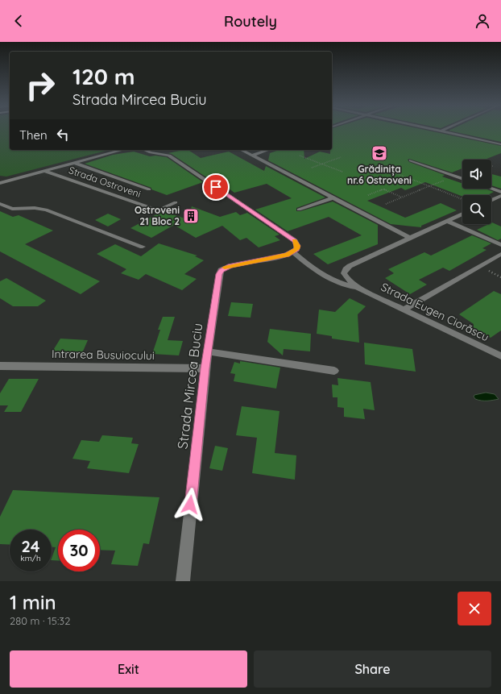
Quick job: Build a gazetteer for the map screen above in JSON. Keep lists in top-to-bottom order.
{
  "streets": {
    "street": [
      "Strada Ostroveni",
      "Strada Eugen Ciorăscu",
      "Intrarea Busuiocului",
      "Strada Mircea Buciu"
    ]
  },
  "crossings": [
    ["Strada Eugen Ciorăscu", "Strada Mircea Buciu"],
    ["Intrarea Busuiocului", "Strada Mircea Buciu"]
  ],
  "places": {
    "school or university": ["Grădinița nr.6 Ostroveni"],
    "building": ["Ostroveni 21 Bloc 2"]
  },
  "page": {
    "header": "Routely",
    "turn": ["120 m", "Strada Mircea Buciu"],
    "then": "Then",
    "speed": "24 km/h",
    "limit": "30",
    "heading": ["1 min", "280 m · 15:32"],
    "buttons": ["Exit", "Share"]
  }
}
